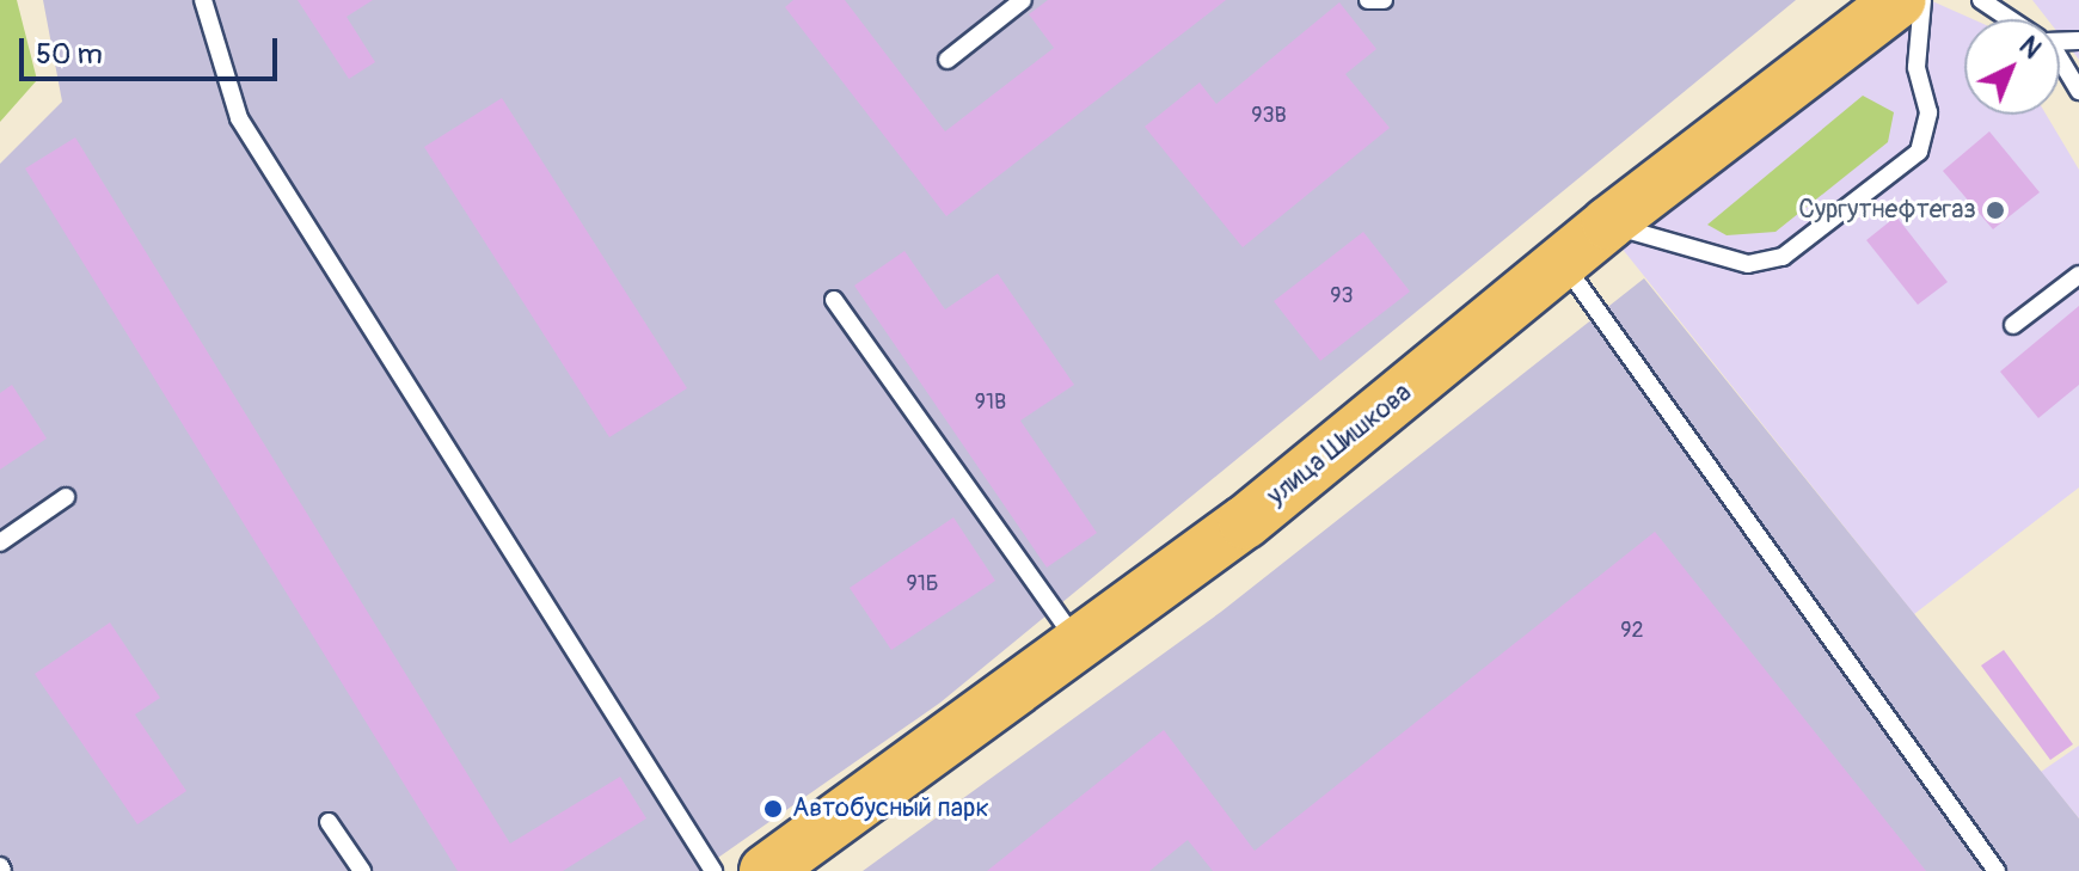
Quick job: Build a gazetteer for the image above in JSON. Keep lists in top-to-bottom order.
{
  "streets": {
    "main road": ["улица Шишкова"]
  },
  "places": ["Сургутнефтегаз", "Автобусный парк"],
  "house_numbers": [
    "93В",
    "93",
    "91В",
    "91Б",
    "92"
  ],
  "scale_bar": "50 m",
  "north": "top right"
}
